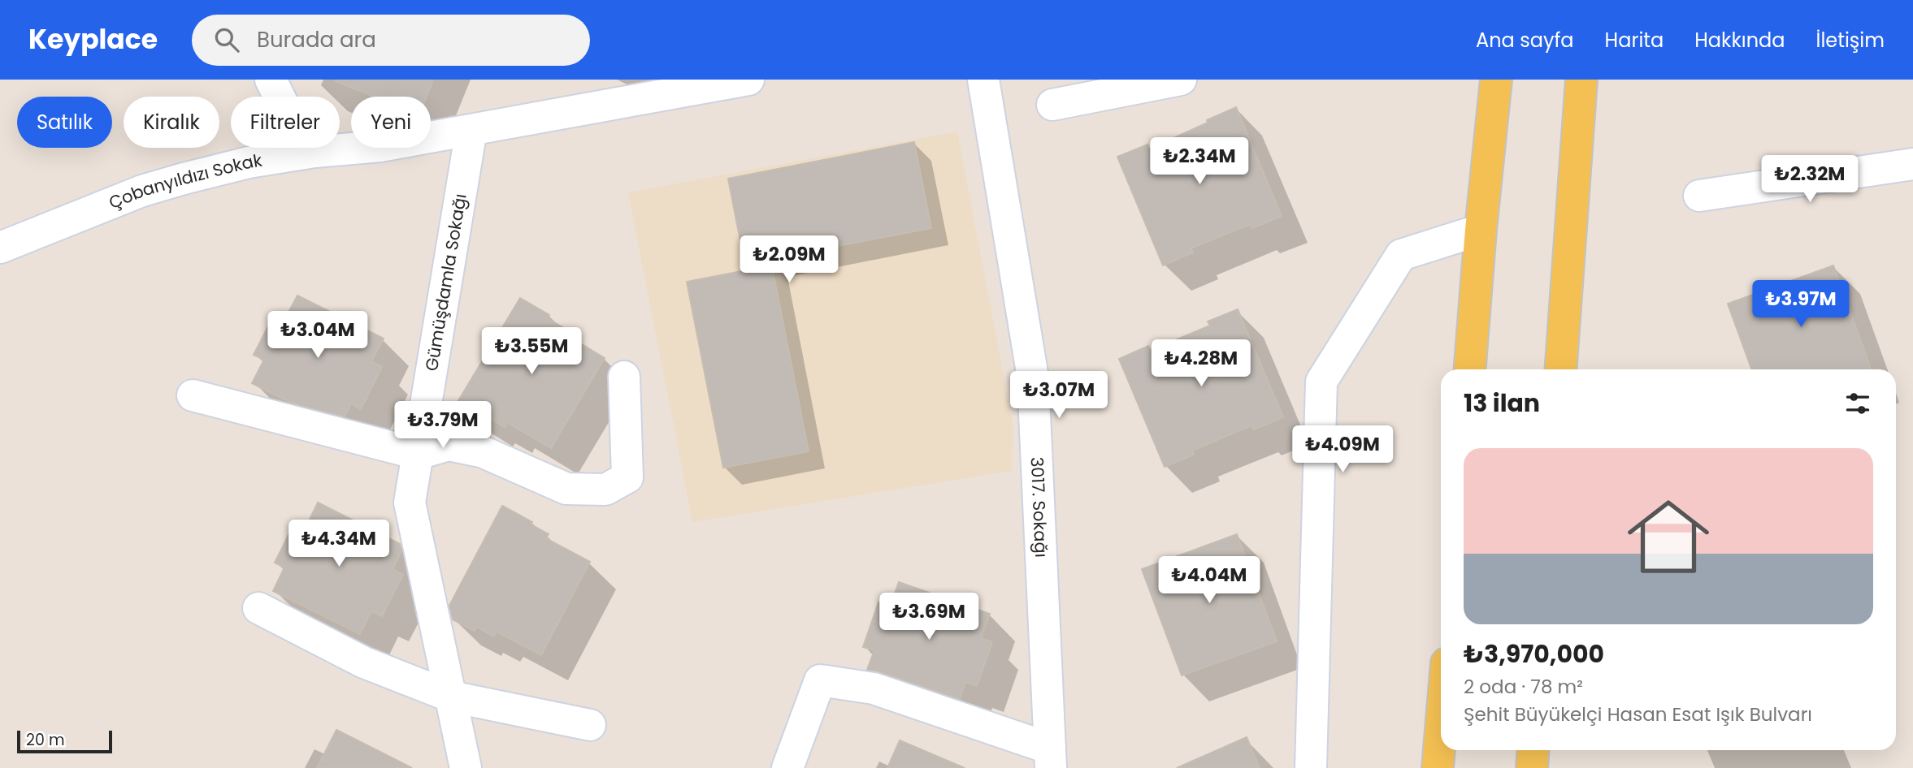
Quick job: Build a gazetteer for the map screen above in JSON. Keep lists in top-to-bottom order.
{
  "streets": {
    "street": ["Çobanyıldızı Sokak", "Gümüşdamla Sokağı", "3017. Sokağı"]
  },
  "crossings": [
    ["Çobanyıldızı Sokak", "Gümüşdamla Sokağı"]
  ],
  "scale_bar": "20 m",
  "page": {
    "header": "Keyplace",
    "search": "Burada ara",
    "nav": [
      "Ana sayfa",
      "Harita",
      "Hakkında",
      "İletişim"
    ],
    "chip": [
      "Satılık",
      "Kiralık",
      "Filtreler",
      "Yeni"
    ],
    "price": [
      "₺2.34M",
      "₺2.32M",
      "₺2.09M",
      "₺3.97M",
      "₺3.04M",
      "₺3.55M",
      "₺4.28M",
      "₺3.07M",
      "₺3.79M",
      "₺4.09M",
      "₺4.34M",
      "₺4.04M",
      "₺3.69M"
    ],
    "heading": "13 ilan",
    "list": [
      {
        "name": "₺3,970,000",
        "note": "2 oda · 78 m² · Şehit Büyükelçi Hasan Esat Işık Bulvarı"
      }
    ],
    "scale": "20 m"
  }
}
